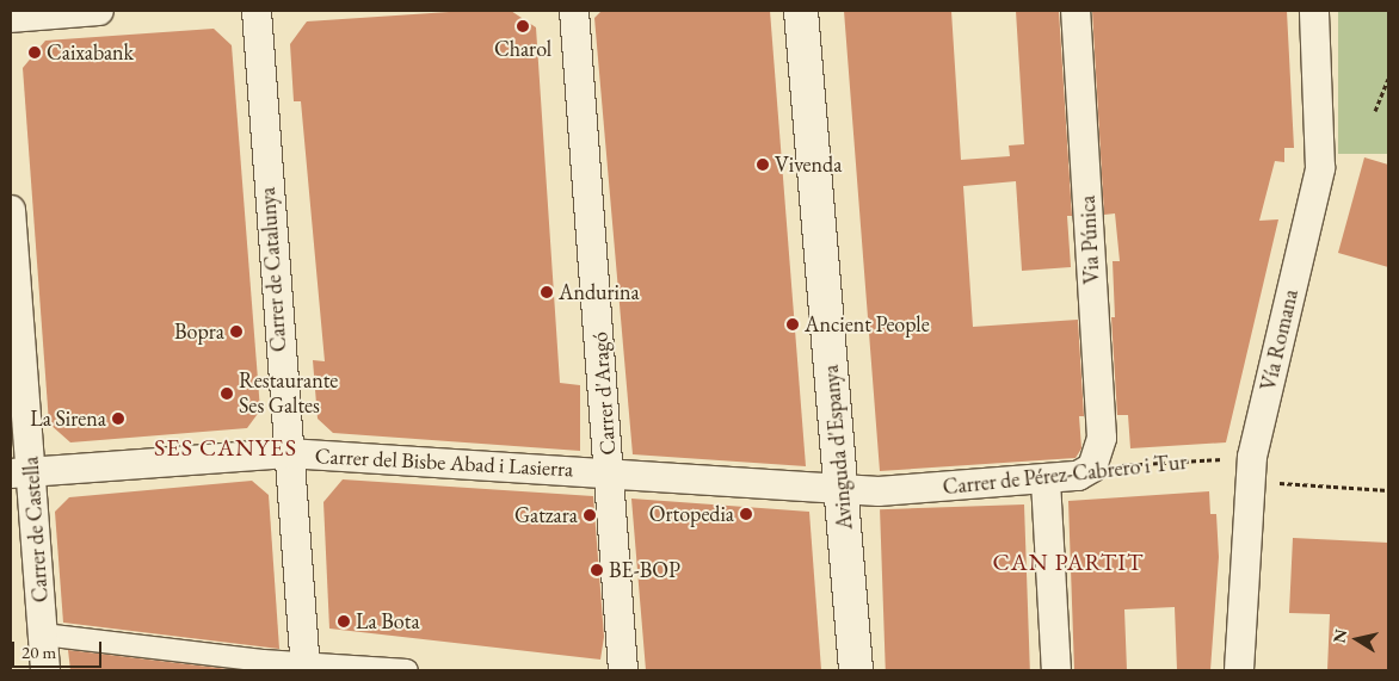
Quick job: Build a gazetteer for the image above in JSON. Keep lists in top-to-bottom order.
{
  "streets": {
    "street": [
      "Via Púnica",
      "Carrer de Catalunya",
      "Vía Romana",
      "Carrer d'Aragó",
      "Avinguda d'Espanya",
      "Carrer del Bisbe Abad i Lasierra",
      "Carrer de Pérez-Cabrero i Tur",
      "Carrer de Castella"
    ]
  },
  "crossings": [
    ["Via Púnica", "Carrer de Pérez-Cabrero i Tur"],
    ["Carrer de Catalunya", "Carrer del Bisbe Abad i Lasierra"],
    ["Vía Romana", "Carrer de Pérez-Cabrero i Tur"],
    ["Carrer d'Aragó", "Carrer del Bisbe Abad i Lasierra"],
    ["Avinguda d'Espanya", "Carrer del Bisbe Abad i Lasierra"],
    ["Avinguda d'Espanya", "Carrer de Pérez-Cabrero i Tur"],
    ["Carrer del Bisbe Abad i Lasierra", "Carrer de Pérez-Cabrero i Tur"],
    ["Carrer del Bisbe Abad i Lasierra", "Carrer de Castella"]
  ],
  "districts": ["SES CANYES", "CAN PARTIT"],
  "places": [
    "Charol",
    "Caixabank",
    "Vivenda",
    "Andurina",
    "Ancient People",
    "Bopra",
    "Restaurante Ses Galtes",
    "La Sirena",
    "Ortopedia",
    "Gatzara",
    "BE-BOP",
    "La Bota"
  ],
  "scale_bar": "20 m",
  "north": "left"
}
